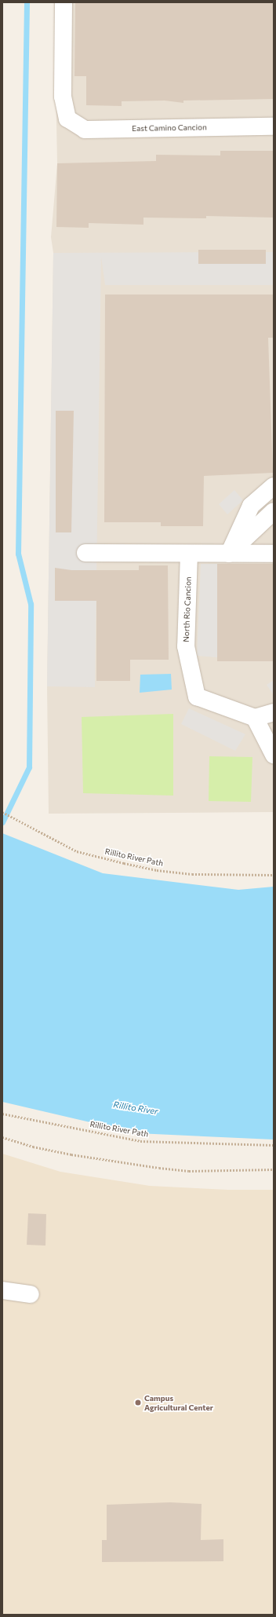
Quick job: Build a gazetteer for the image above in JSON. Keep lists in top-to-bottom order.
{
  "streets": {
    "street": ["East Camino Cancion", "North Rio Cancion"],
    "path": ["Rillito River Path"]
  },
  "water": ["Rillito River"],
  "places": ["Campus Agricultural Center"]
}
